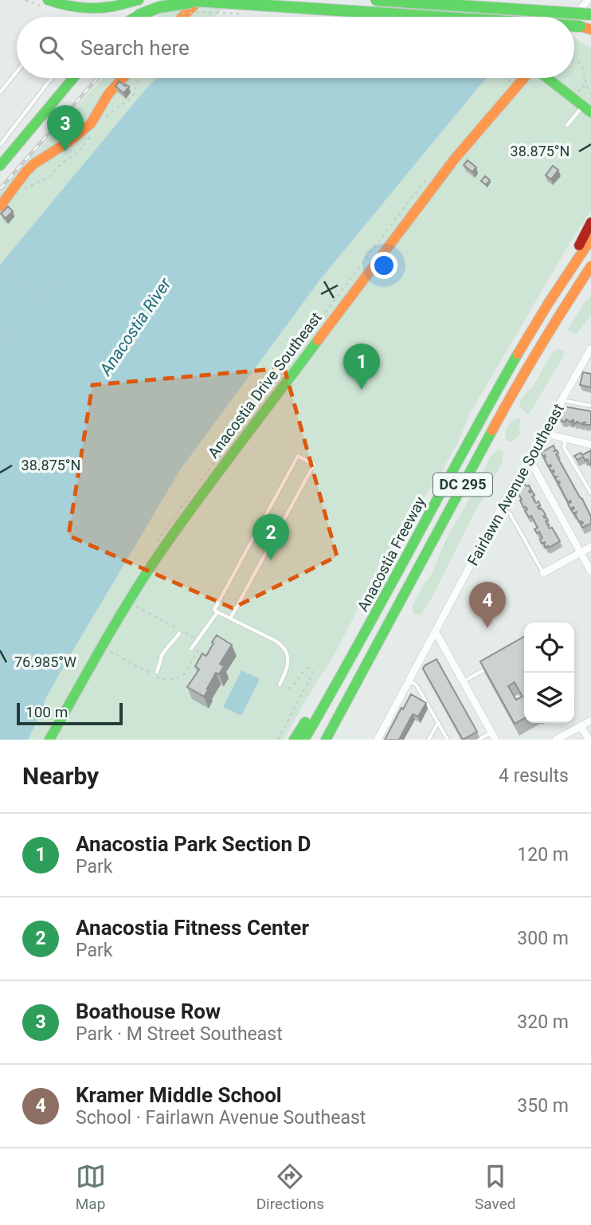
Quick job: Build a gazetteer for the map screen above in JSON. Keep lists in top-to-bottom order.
{
  "streets": {
    "main road": ["Anacostia Drive Southeast", "DC 295", "Anacostia Freeway"],
    "street": ["Fairlawn Avenue Southeast"]
  },
  "water": ["Anacostia River"],
  "scale_bar": "100 m",
  "page": {
    "search": "Search here",
    "pins": [
      "3",
      "1",
      "2",
      "4"
    ],
    "scale": "100 m",
    "heading": ["Nearby", "4 results"],
    "list": [
      {
        "mark": "1",
        "name": "Anacostia Park Section D",
        "note": "Park",
        "value": "120 m"
      },
      {
        "mark": "2",
        "name": "Anacostia Fitness Center",
        "note": "Park",
        "value": "300 m"
      },
      {
        "mark": "3",
        "name": "Boathouse Row",
        "note": "Park · M Street Southeast",
        "value": "320 m"
      },
      {
        "mark": "4",
        "name": "Kramer Middle School",
        "note": "School · Fairlawn Avenue Southeast",
        "value": "350 m"
      }
    ],
    "nav": ["Map", "Directions", "Saved"]
  },
  "coordinates": ["38.875°N", "76.985°W"]
}
